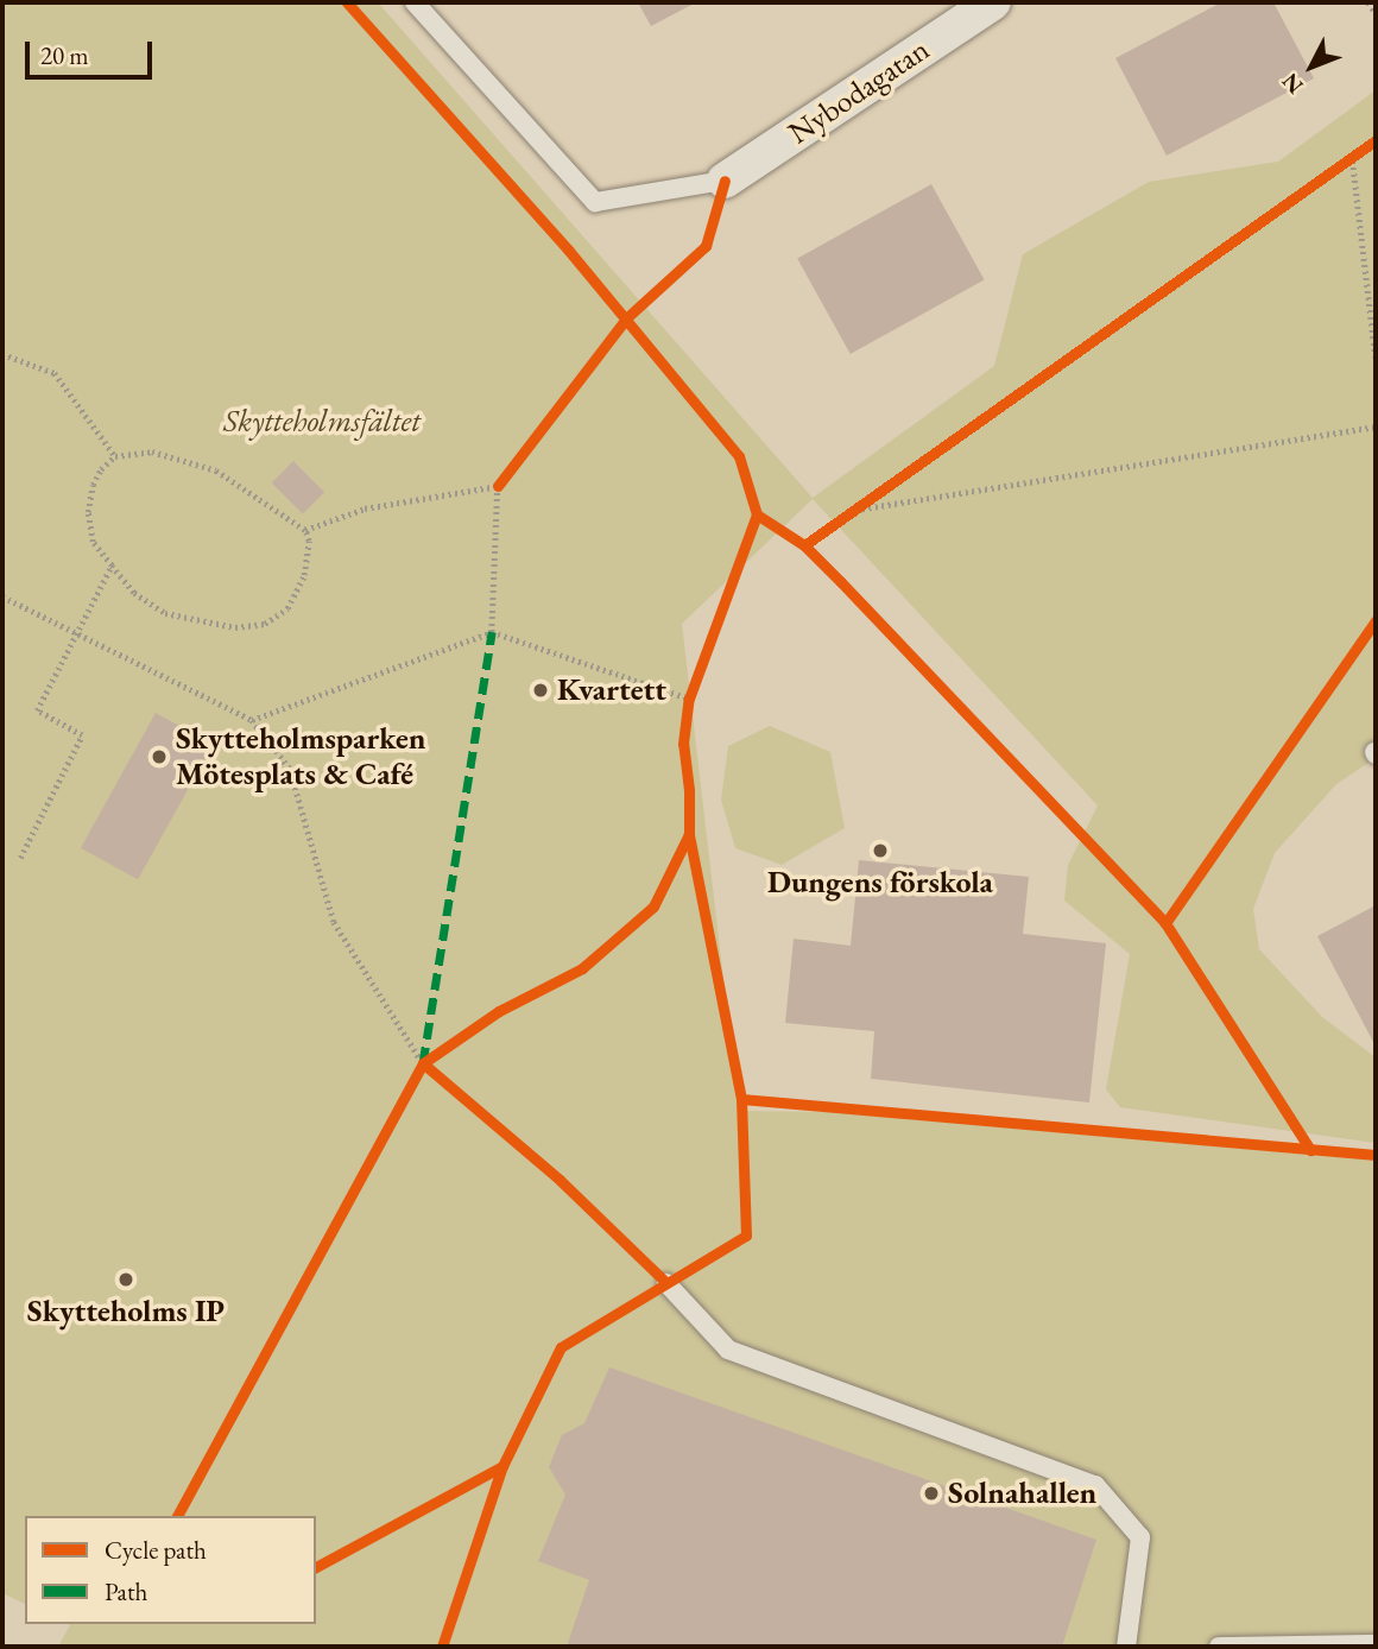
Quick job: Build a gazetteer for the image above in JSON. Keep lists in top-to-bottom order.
{
  "streets": {
    "street": ["Nybodagatan"]
  },
  "parks": ["Skytteholmsfältet"],
  "places": [
    "Kvartett",
    "Skytteholmsparken Mötesplats & Café",
    "Dungens förskola",
    "Skytteholms IP",
    "Solnahallen"
  ],
  "legend": ["Cycle path", "Path"],
  "scale_bar": "20 m",
  "north": "bottom left"
}
